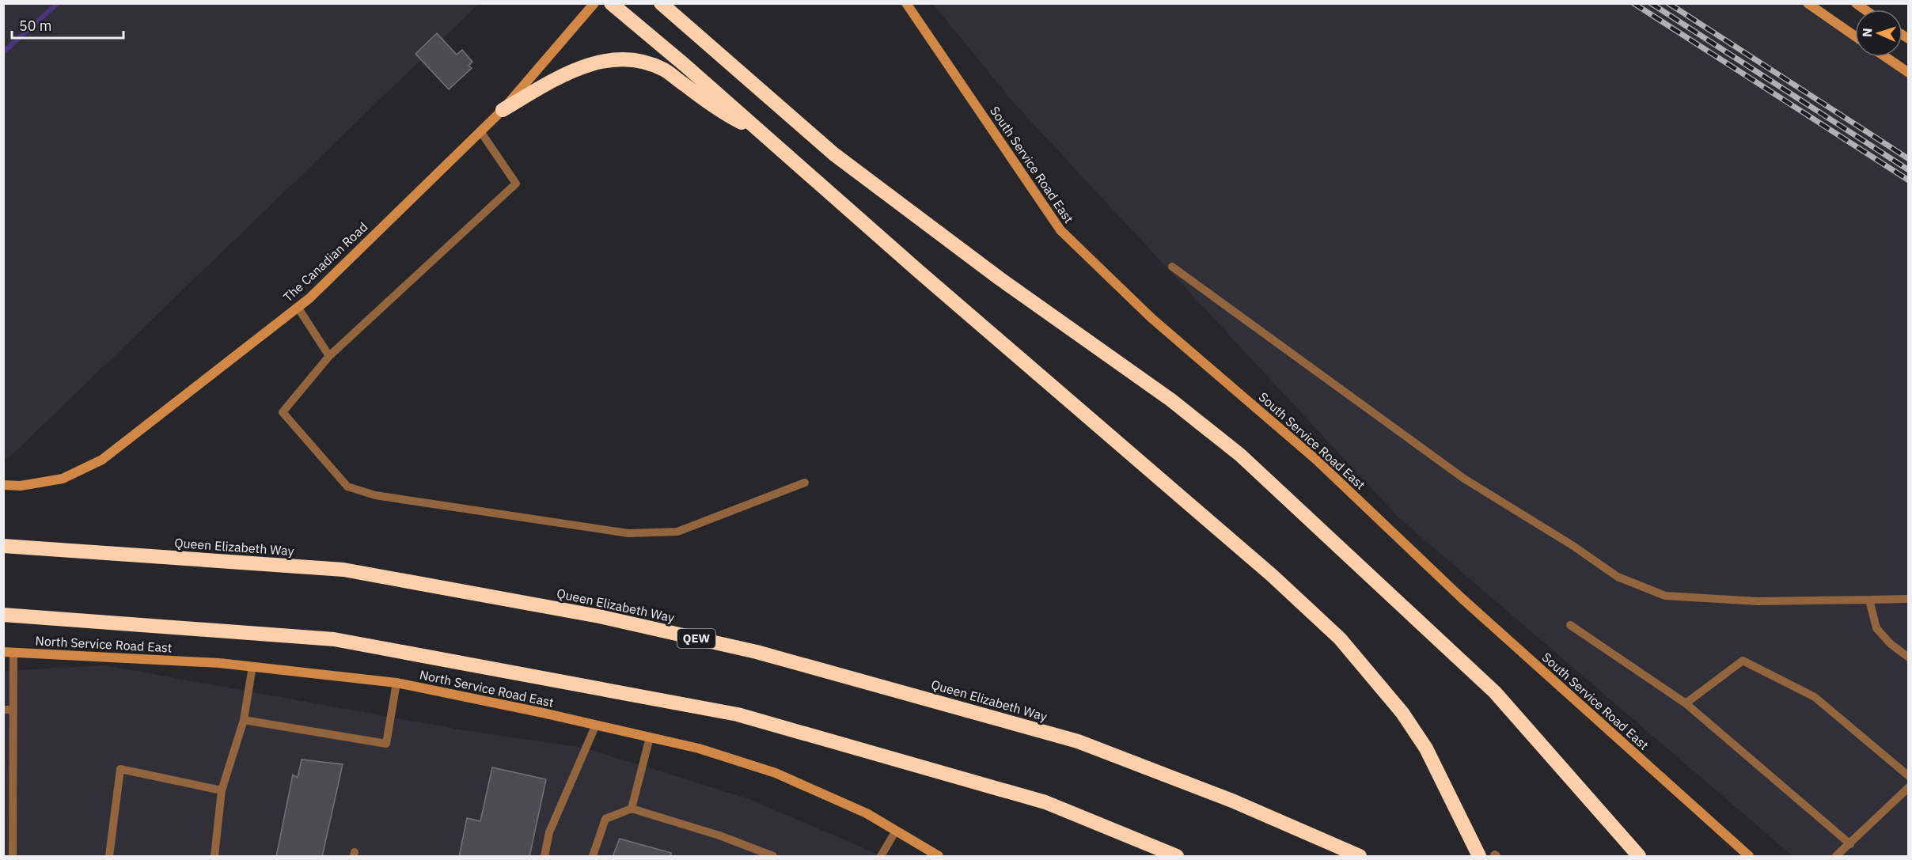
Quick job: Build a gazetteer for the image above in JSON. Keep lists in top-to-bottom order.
{
  "streets": {
    "highway": ["Queen Elizabeth Way", "QEW"],
    "street": ["South Service Road East", "The Canadian Road", "North Service Road East"]
  },
  "scale_bar": "50 m",
  "north": "left"
}
